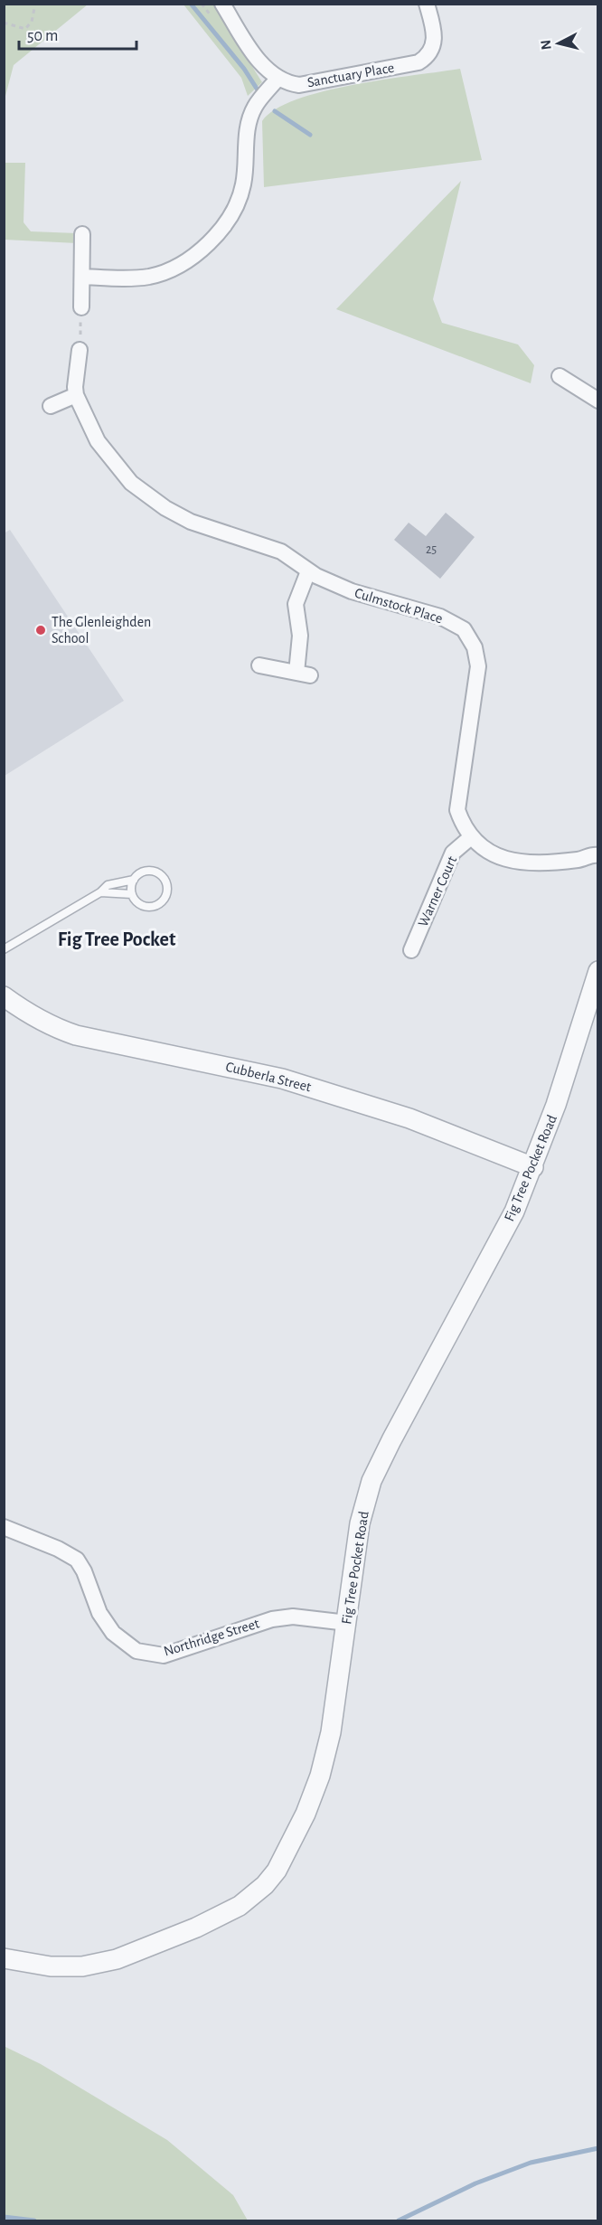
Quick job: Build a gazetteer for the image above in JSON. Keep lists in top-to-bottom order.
{
  "streets": {
    "street": [
      "Sanctuary Place",
      "Culmstock Place",
      "Warner Court",
      "Cubberla Street",
      "Fig Tree Pocket Road",
      "Northridge Street"
    ]
  },
  "crossings": [
    ["Culmstock Place", "Warner Court"],
    ["Cubberla Street", "Fig Tree Pocket Road"],
    ["Fig Tree Pocket Road", "Northridge Street"]
  ],
  "districts": ["Fig Tree Pocket"],
  "places": ["The Glenleighden School"],
  "house_numbers": ["25"],
  "scale_bar": "50 m",
  "north": "left"
}
